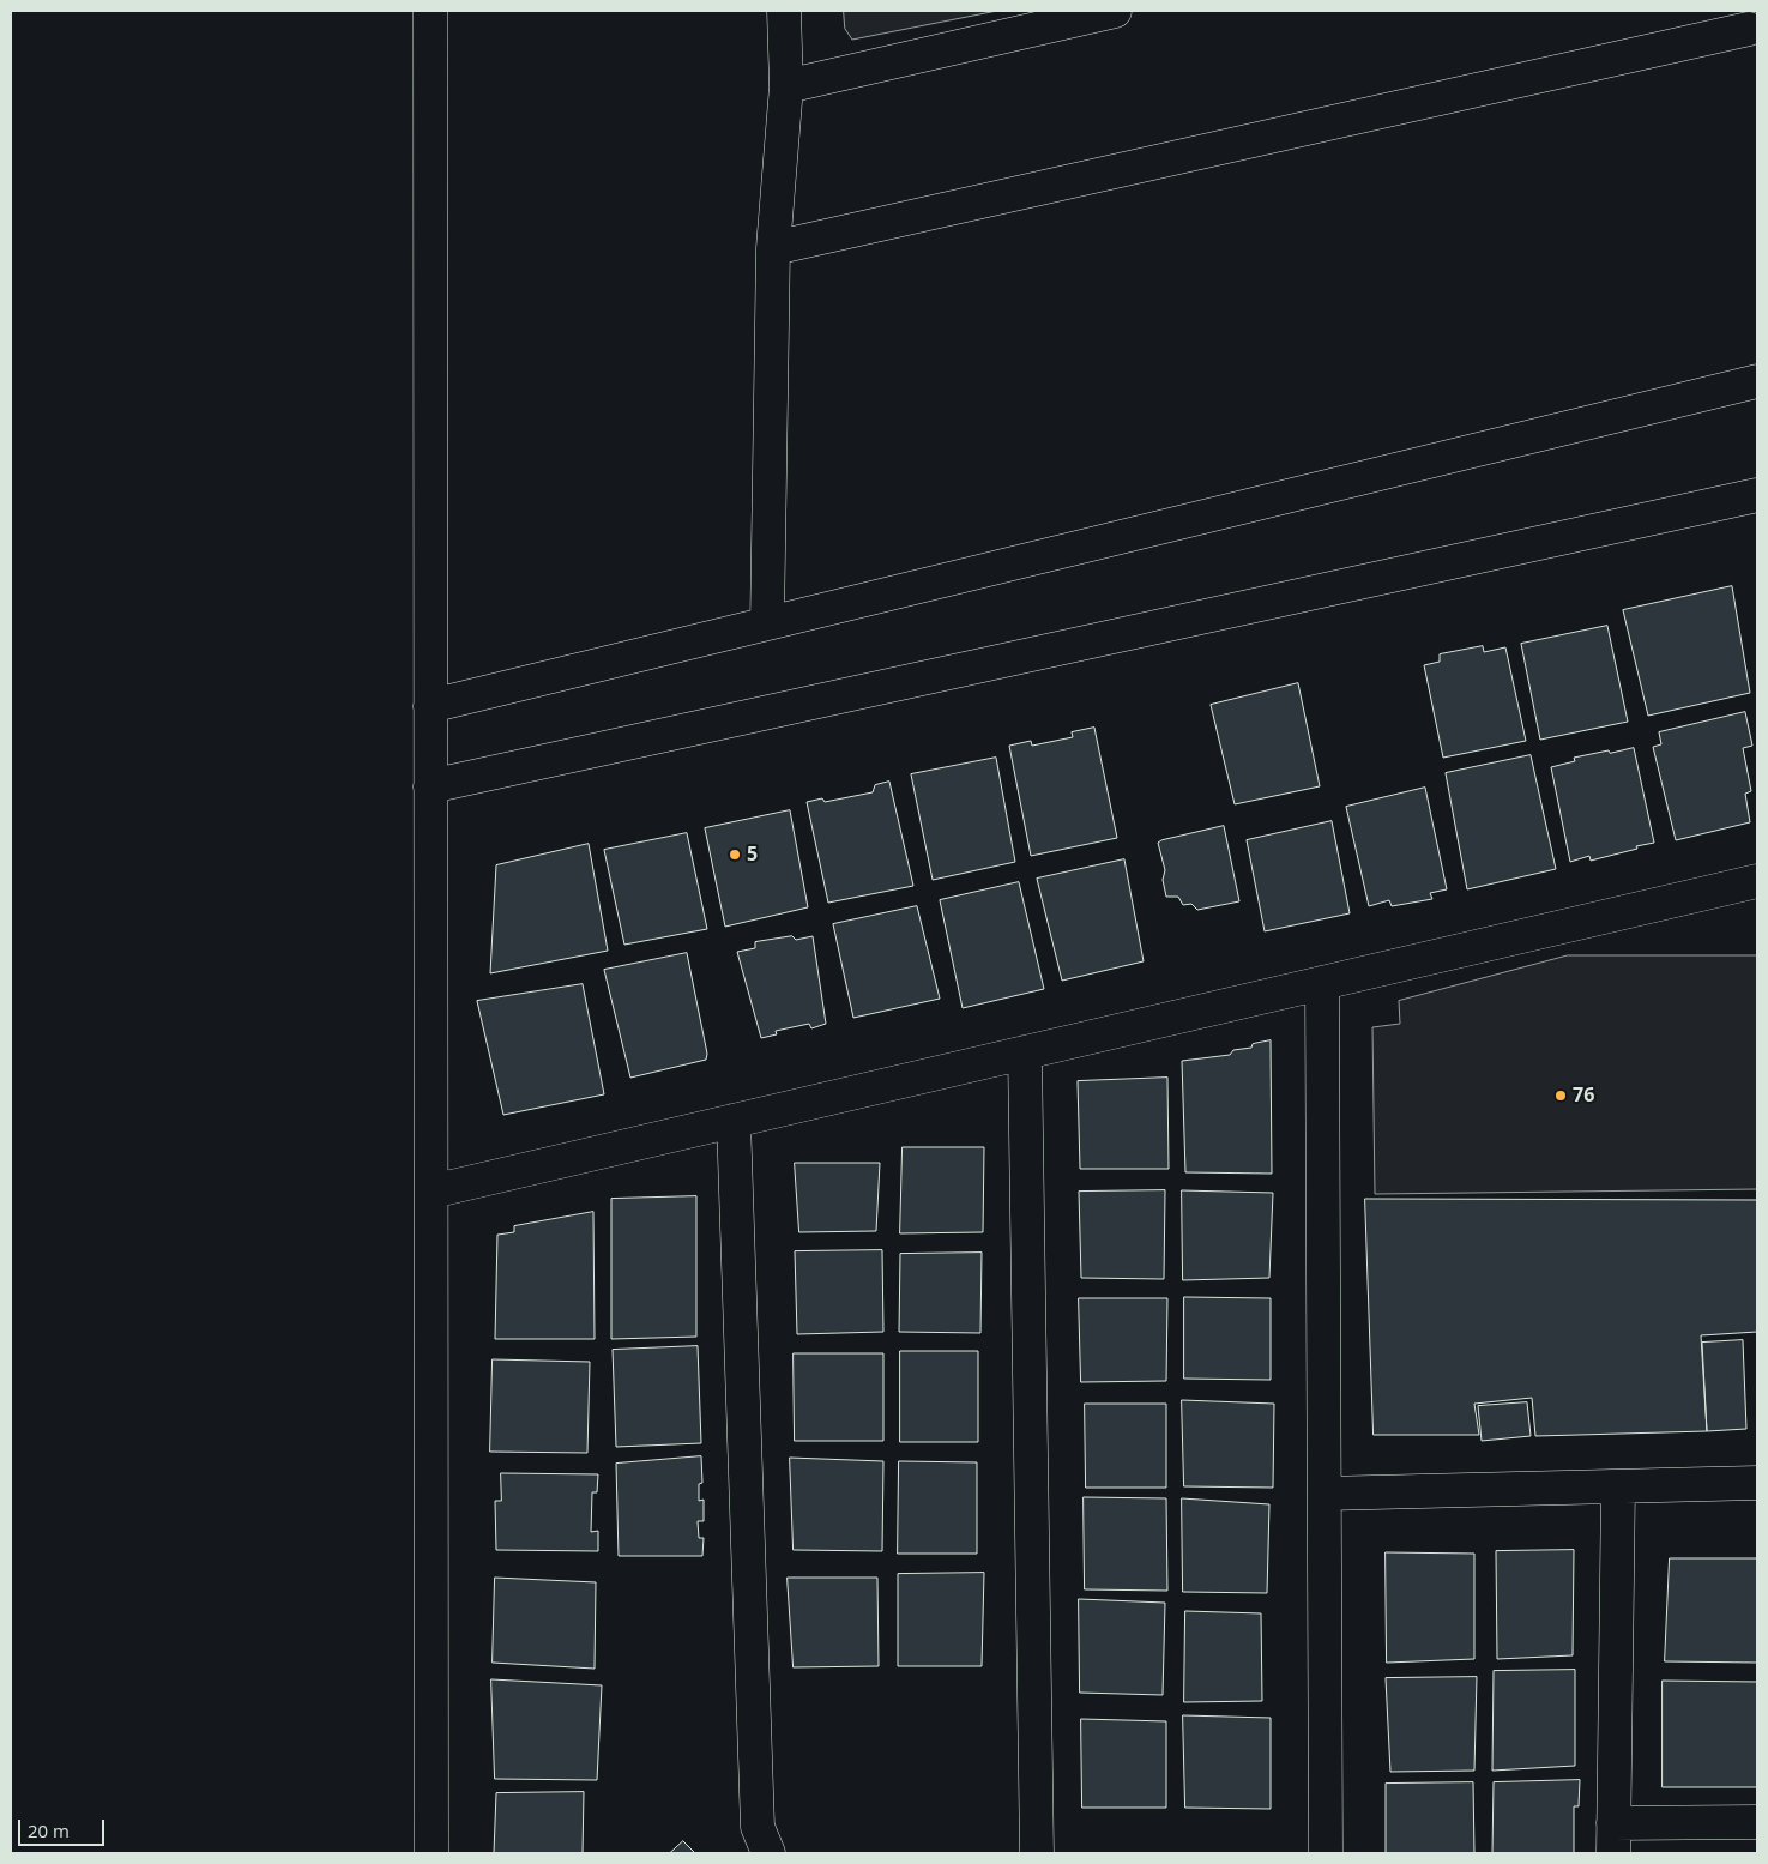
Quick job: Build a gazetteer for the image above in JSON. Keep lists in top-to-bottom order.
{
  "places": ["5", "76"],
  "scale_bar": "20 m"
}
